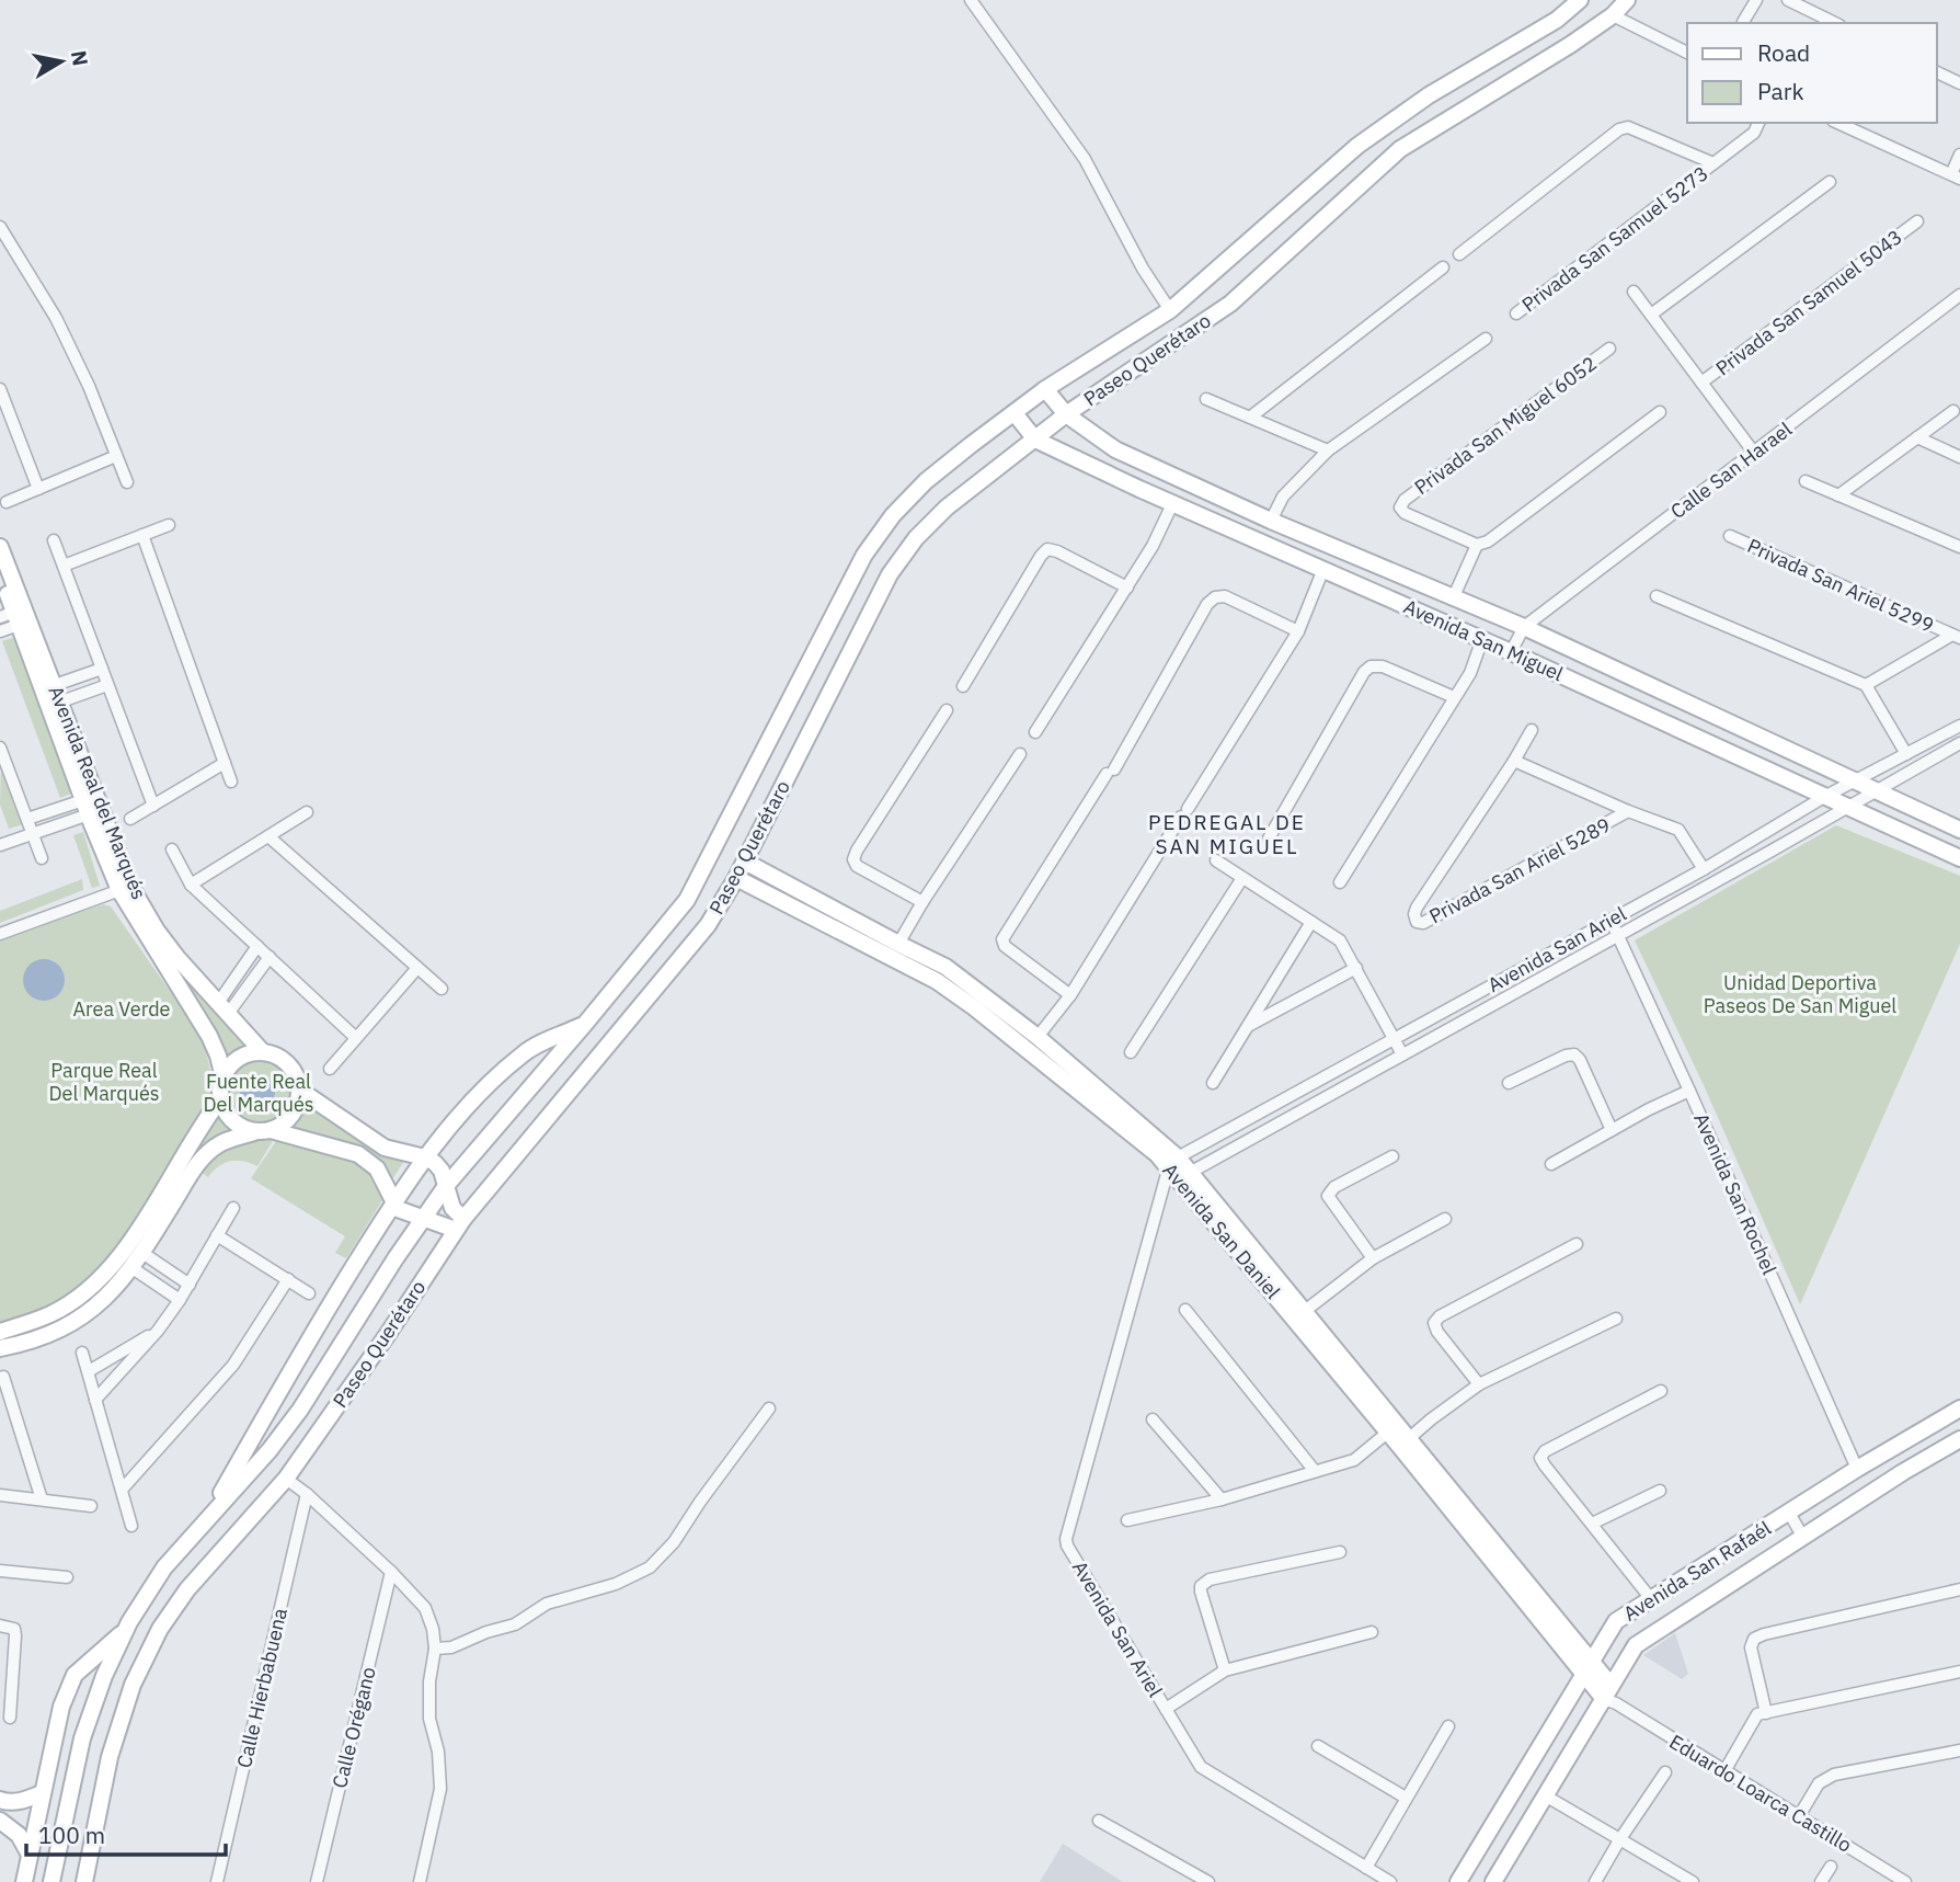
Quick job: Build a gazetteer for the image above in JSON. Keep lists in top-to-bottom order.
{
  "streets": {
    "main road": [
      "Paseo Querétaro",
      "Avenida San Miguel",
      "Avenida Real del Marqués",
      "Avenida San Daniel",
      "Avenida San Rafaél"
    ],
    "street": [
      "Privada San Samuel 5273",
      "Privada San Samuel 5043",
      "Privada San Miguel 6052",
      "Calle San Harael",
      "Privada San Ariel 5299",
      "Privada San Ariel 5289",
      "Avenida San Ariel",
      "Avenida San Rochel",
      "Calle Hierbabuena",
      "Calle Orégano",
      "Eduardo Loarca Castillo"
    ]
  },
  "crossings": [
    ["Privada San Samuel 5043", "Calle San Harael"],
    ["Paseo Querétaro", "Avenida San Miguel"],
    ["Paseo Querétaro", "Avenida San Daniel"],
    ["Calle San Harael", "Avenida San Miguel"],
    ["Avenida San Miguel", "Avenida San Ariel"],
    ["Privada San Ariel 5289", "Avenida San Ariel"],
    ["Avenida San Ariel", "Avenida San Rochel"],
    ["Avenida San Ariel", "Avenida San Daniel"],
    ["Avenida San Rochel", "Avenida San Rafaél"],
    ["Avenida San Daniel", "Avenida San Rafaél"],
    ["Avenida San Daniel", "Eduardo Loarca Castillo"],
    ["Avenida San Rafaél", "Eduardo Loarca Castillo"]
  ],
  "districts": ["PEDREGAL DE SAN MIGUEL"],
  "parks": [
    "Unidad Deportiva Paseos De San Miguel",
    "Area Verde",
    "Parque Real Del Marqués",
    "Fuente Real Del Marqués"
  ],
  "legend": ["Road", "Park"],
  "scale_bar": "100 m",
  "north": "right"
}
